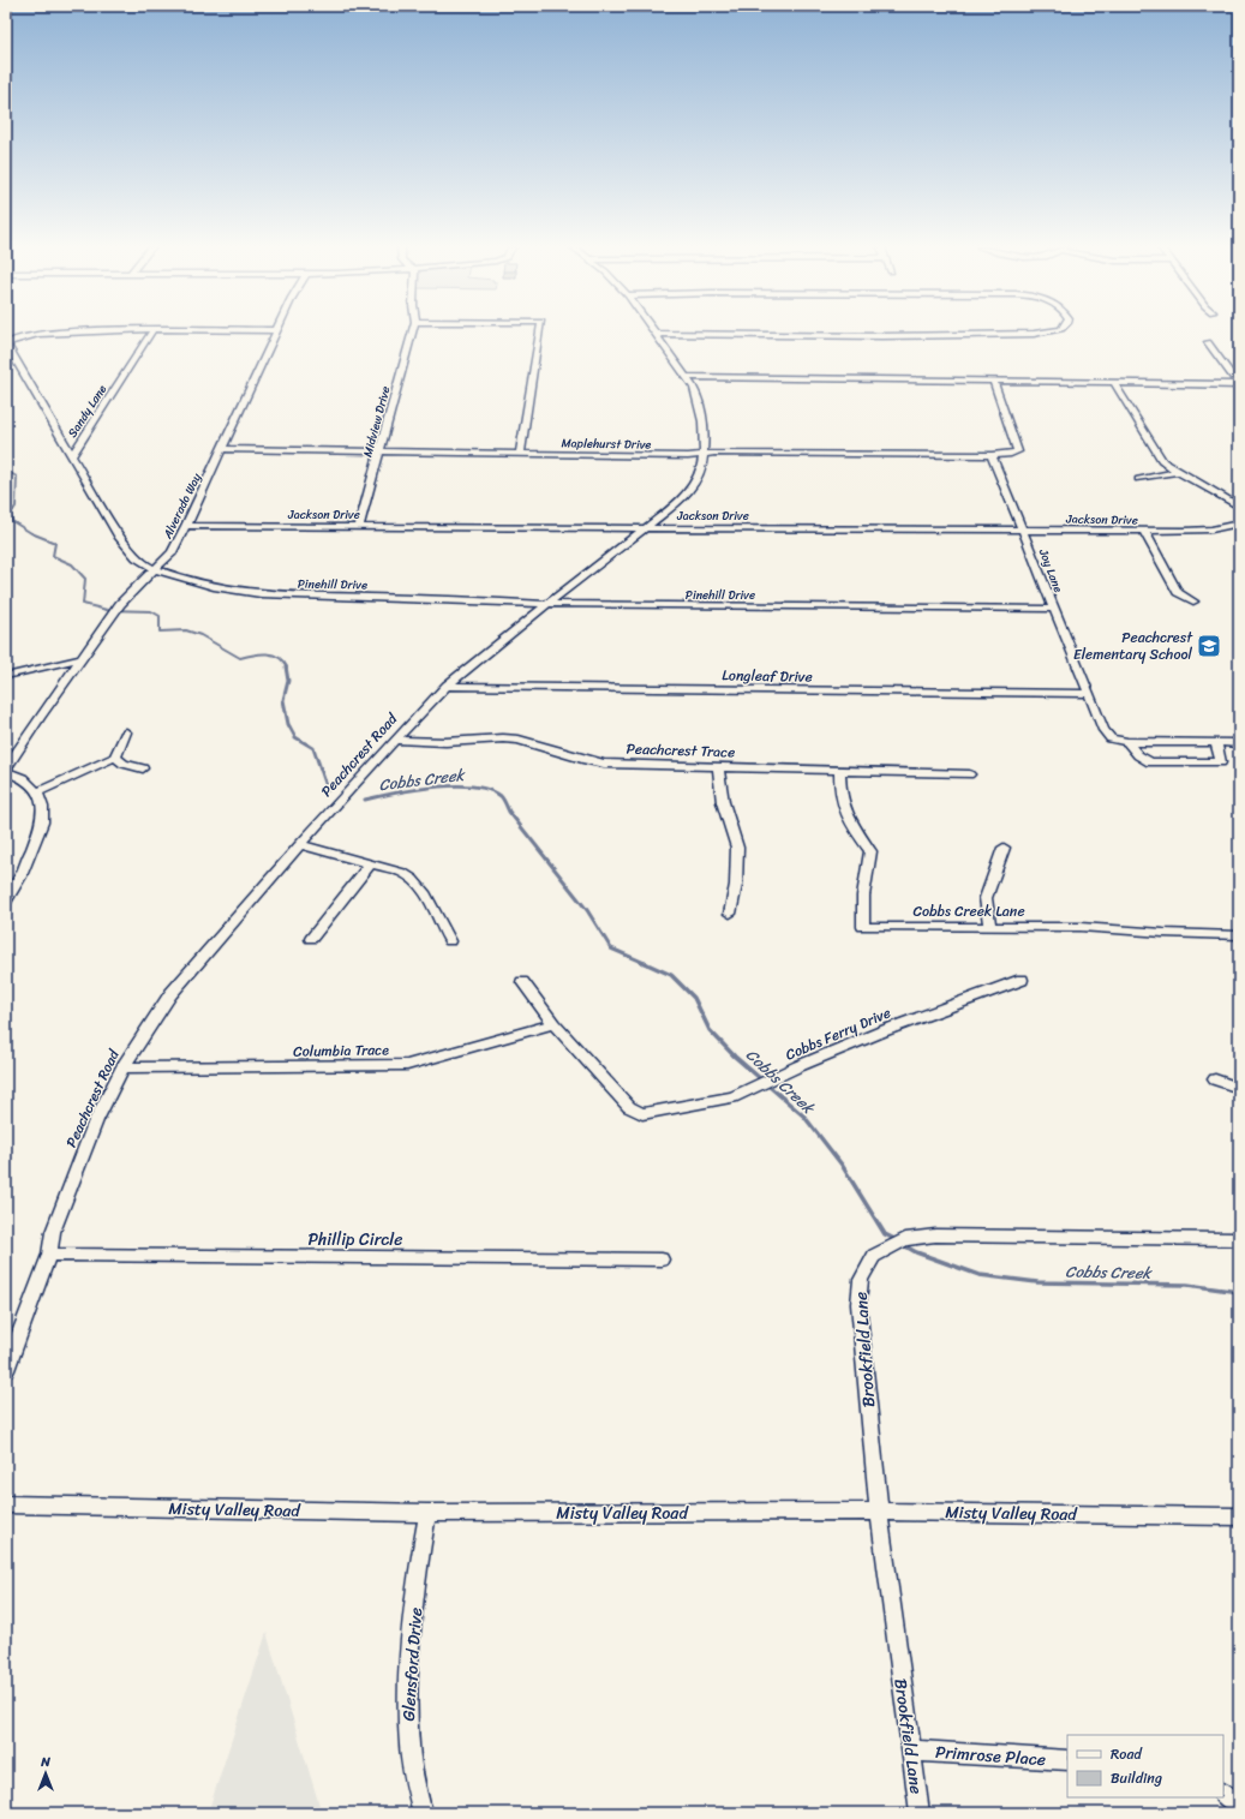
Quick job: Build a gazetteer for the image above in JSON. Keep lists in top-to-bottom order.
{
  "streets": {
    "street": [
      "Sandy Lane",
      "Midview Drive",
      "Maplehurst Drive",
      "Alverado Way",
      "Jackson Drive",
      "Joy Lane",
      "Pinehill Drive",
      "Longleaf Drive",
      "Peachcrest Trace",
      "Peachcrest Road",
      "Cobbs Creek Lane",
      "Cobbs Ferry Drive",
      "Columbia Trace",
      "Phillip Circle",
      "Brookfield Lane",
      "Misty Valley Road",
      "Glensford Drive",
      "Primrose Place"
    ]
  },
  "crossings": [
    ["Sandy Lane", "Pinehill Drive"],
    ["Midview Drive", "Maplehurst Drive"],
    ["Midview Drive", "Jackson Drive"],
    ["Maplehurst Drive", "Alverado Way"],
    ["Maplehurst Drive", "Joy Lane"],
    ["Maplehurst Drive", "Peachcrest Road"],
    ["Alverado Way", "Jackson Drive"],
    ["Alverado Way", "Pinehill Drive"],
    ["Jackson Drive", "Joy Lane"],
    ["Jackson Drive", "Peachcrest Road"],
    ["Joy Lane", "Pinehill Drive"],
    ["Joy Lane", "Longleaf Drive"],
    ["Pinehill Drive", "Peachcrest Road"],
    ["Longleaf Drive", "Peachcrest Road"],
    ["Peachcrest Trace", "Peachcrest Road"],
    ["Peachcrest Trace", "Cobbs Creek Lane"],
    ["Peachcrest Road", "Columbia Trace"],
    ["Peachcrest Road", "Phillip Circle"],
    ["Cobbs Ferry Drive", "Columbia Trace"],
    ["Brookfield Lane", "Misty Valley Road"],
    ["Brookfield Lane", "Primrose Place"],
    ["Misty Valley Road", "Glensford Drive"]
  ],
  "water": ["Cobbs Creek"],
  "places": {
    "school or university": ["Peachcrest Elementary School"]
  },
  "legend": ["Road", "Building"],
  "north": "top"
}
